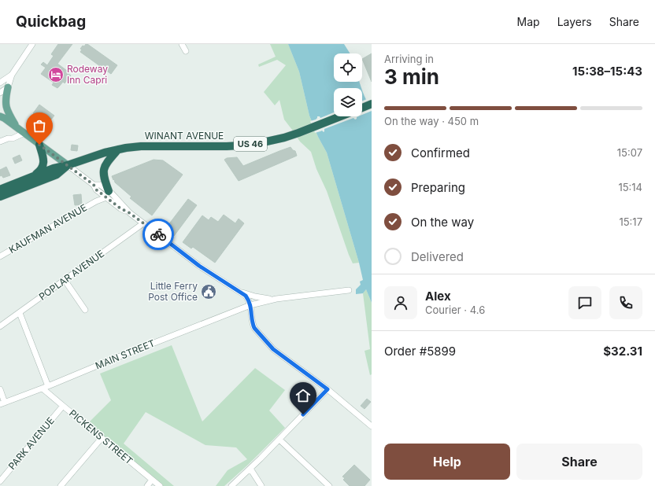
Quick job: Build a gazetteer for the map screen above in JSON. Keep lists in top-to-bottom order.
{
  "streets": {
    "highway": ["WINANT AVENUE", "US 46"],
    "street": [
      "KAUFMAN AVENUE",
      "POPLAR AVENUE",
      "MAIN STREET",
      "PICKENS STREET",
      "PARK AVENUE"
    ]
  },
  "crossings": [
    ["WINANT AVENUE", "US 46"],
    ["MAIN STREET", "PICKENS STREET"],
    ["PICKENS STREET", "PARK AVENUE"]
  ],
  "places": {
    "hotel": ["Rodeway Inn Capri"],
    "public building": ["Little Ferry Post Office"]
  },
  "page": {
    "header": "Quickbag",
    "nav": ["Map", "Layers", "Share"],
    "heading": ["3 min", "Arriving in", "15:38–15:43"],
    "panel": [
      "Alex",
      "Courier · 4.6",
      "Order #5899",
      "$32.31"
    ],
    "bar": "On the way · 450 m",
    "list": [
      ["Confirmed", "15:07"],
      ["Preparing", "15:14"],
      ["On the way", "15:17"],
      "Delivered"
    ],
    "buttons": ["Help", "Share"]
  }
}
